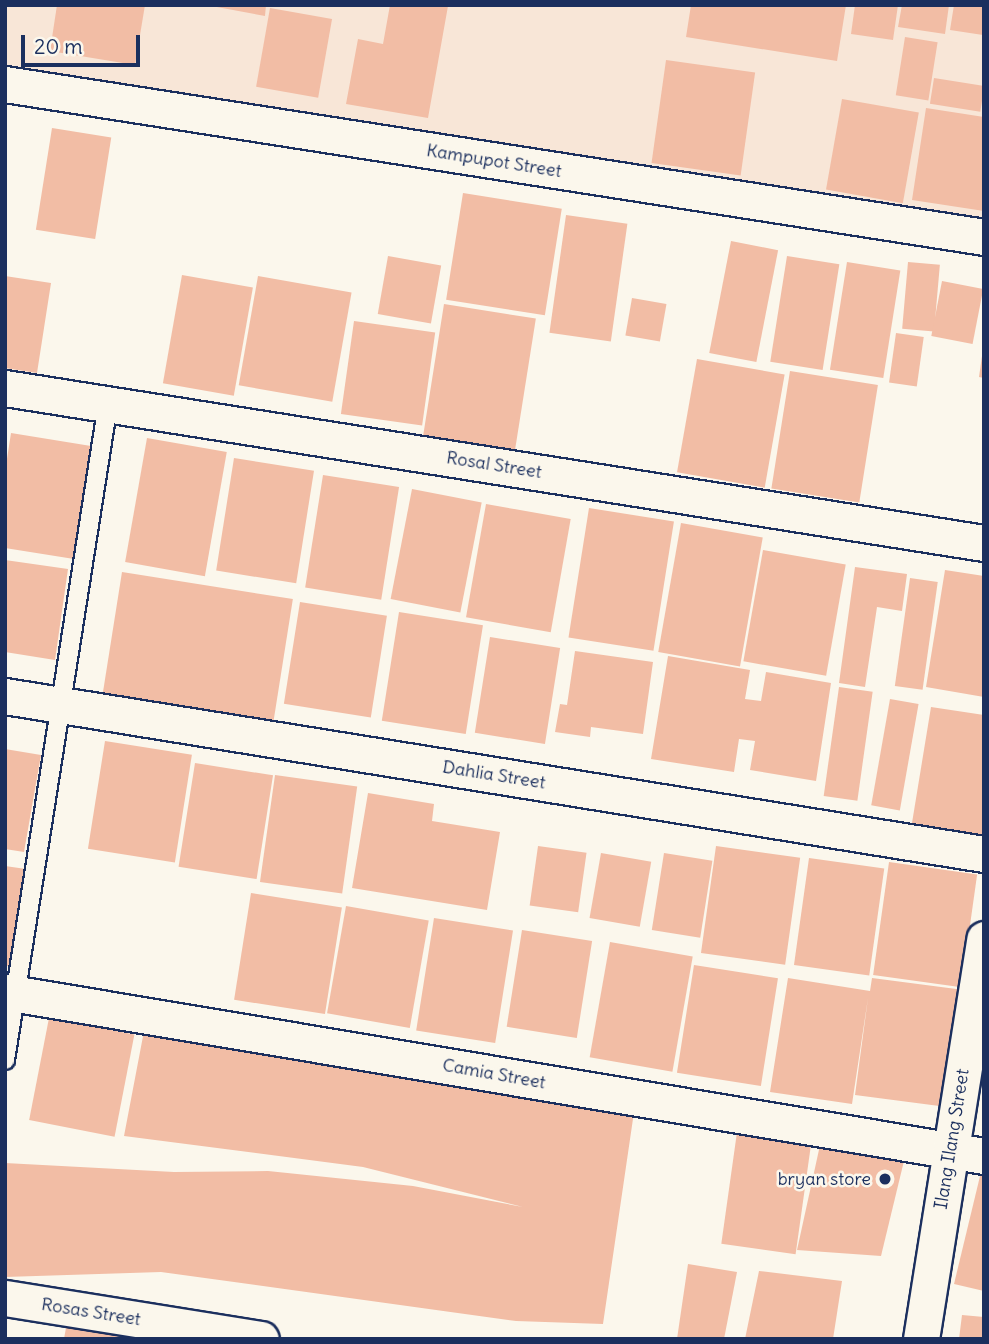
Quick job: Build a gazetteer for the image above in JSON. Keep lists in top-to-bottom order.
{
  "streets": {
    "street": [
      "Kampupot Street",
      "Rosal Street",
      "Dahlia Street",
      "Camia Street",
      "Ilang Ilang Street",
      "Rosas Street"
    ]
  },
  "crossings": [
    ["Camia Street", "Ilang Ilang Street"]
  ],
  "places": ["bryan store"],
  "scale_bar": "20 m"
}
